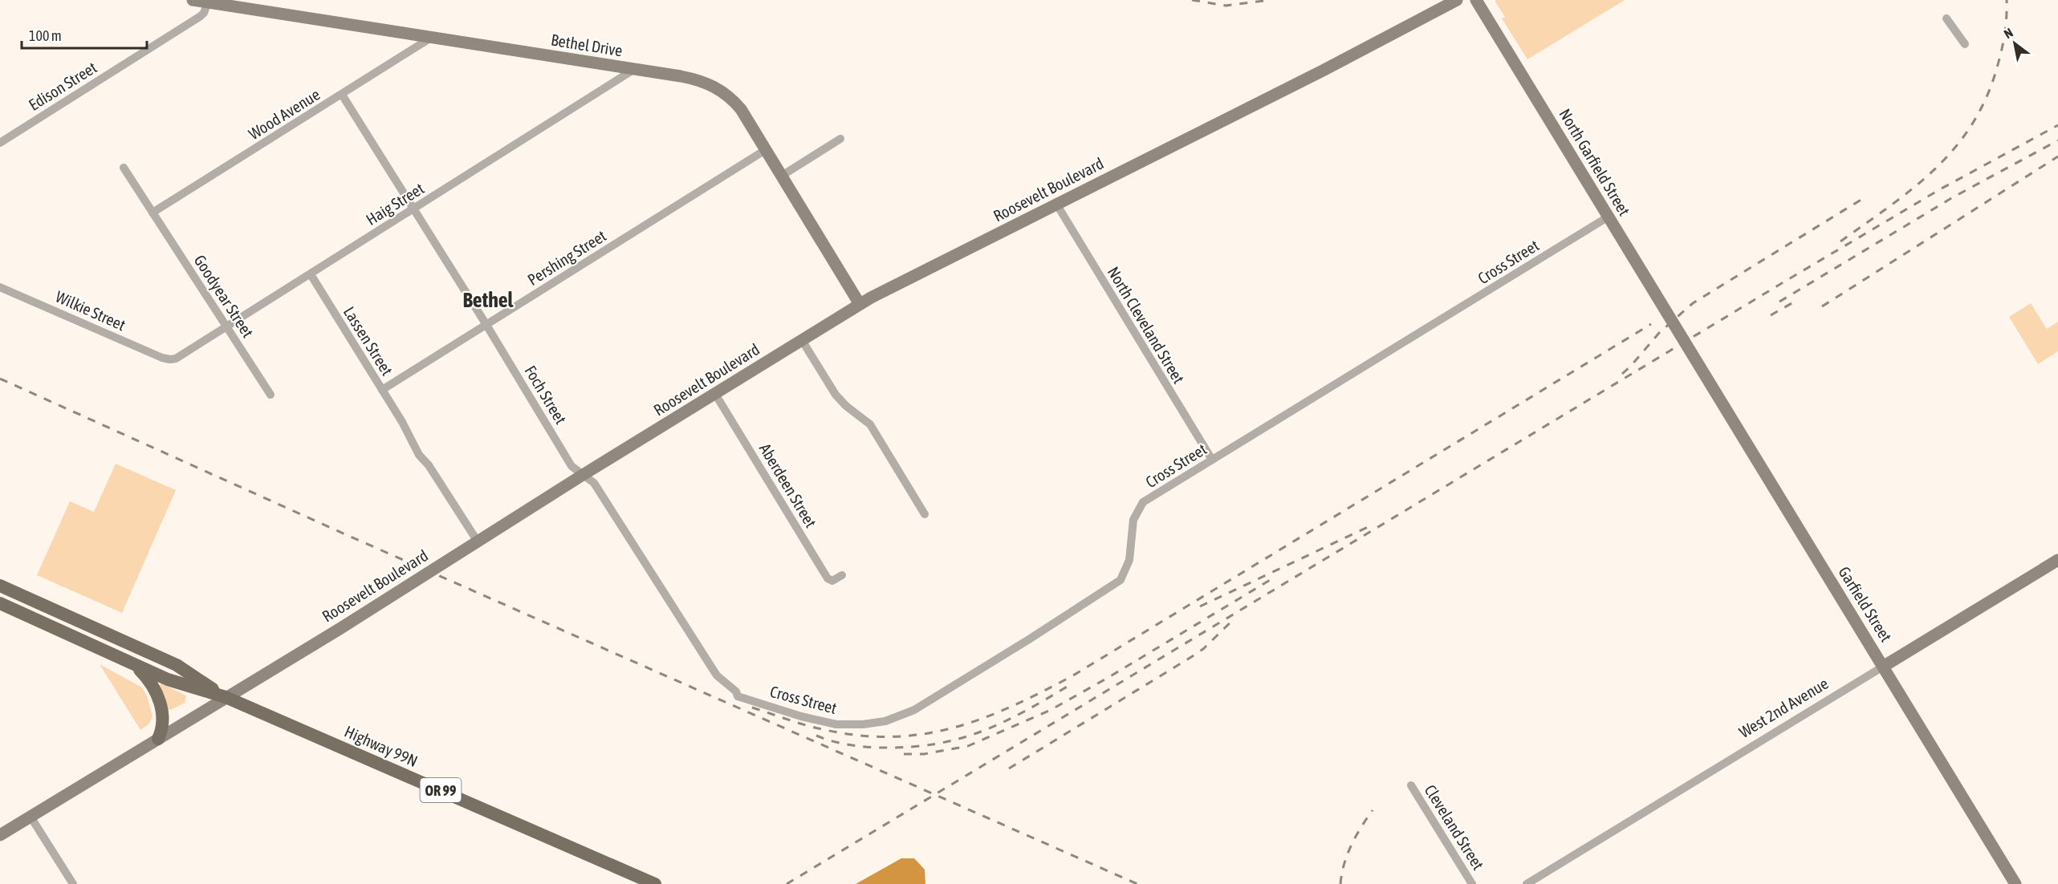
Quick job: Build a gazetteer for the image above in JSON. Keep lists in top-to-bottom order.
{
  "streets": {
    "main road": ["Highway 99N", "OR 99"],
    "street": [
      "Bethel Drive",
      "Edison Street",
      "Wood Avenue",
      "North Garfield Street",
      "Roosevelt Boulevard",
      "Haig Street",
      "Pershing Street",
      "Cross Street",
      "Goodyear Street",
      "Wilkie Street",
      "North Cleveland Street",
      "Lassen Street",
      "Foch Street",
      "Aberdeen Street",
      "Garfield Street",
      "West 2nd Avenue",
      "Cleveland Street"
    ]
  },
  "crossings": [
    ["Bethel Drive", "Edison Street"],
    ["Bethel Drive", "Wood Avenue"],
    ["Bethel Drive", "Roosevelt Boulevard"],
    ["Bethel Drive", "Haig Street"],
    ["Bethel Drive", "Pershing Street"],
    ["Wood Avenue", "Goodyear Street"],
    ["Wood Avenue", "Foch Street"],
    ["North Garfield Street", "Cross Street"],
    ["North Garfield Street", "Garfield Street"],
    ["Roosevelt Boulevard", "North Cleveland Street"],
    ["Roosevelt Boulevard", "Lassen Street"],
    ["Roosevelt Boulevard", "Foch Street"],
    ["Roosevelt Boulevard", "Aberdeen Street"],
    ["Roosevelt Boulevard", "Highway 99N"],
    ["Haig Street", "Goodyear Street"],
    ["Haig Street", "Wilkie Street"],
    ["Haig Street", "Lassen Street"],
    ["Haig Street", "Foch Street"],
    ["Pershing Street", "Lassen Street"],
    ["Pershing Street", "Foch Street"],
    ["Cross Street", "North Cleveland Street"],
    ["Cross Street", "Foch Street"],
    ["Garfield Street", "West 2nd Avenue"]
  ],
  "districts": ["Bethel"],
  "scale_bar": "100 m",
  "north": "top left"
}
